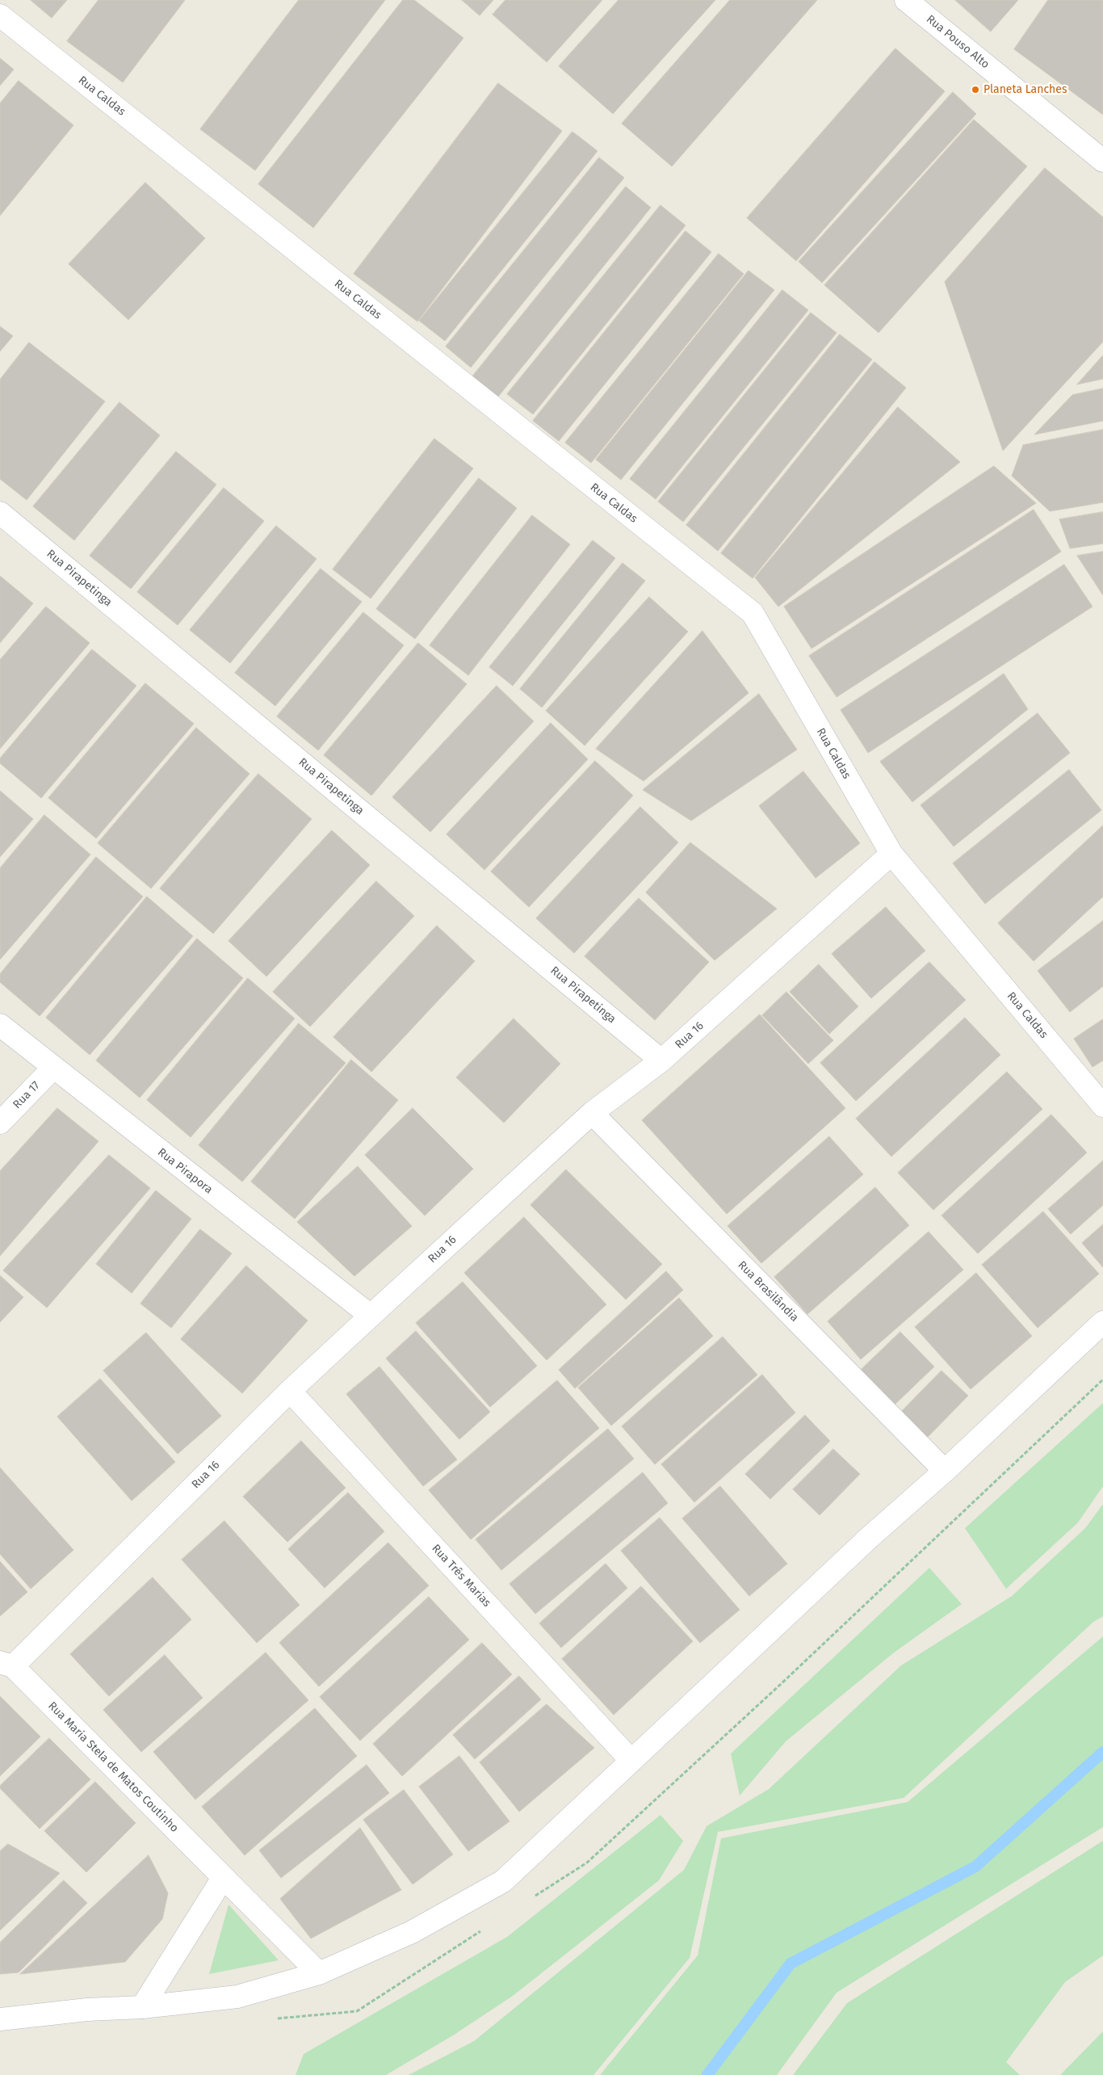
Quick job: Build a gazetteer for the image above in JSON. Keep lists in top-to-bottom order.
{
  "streets": {
    "street": [
      "Rua Pouso Alto",
      "Rua Caldas",
      "Rua Pirapetinga",
      "Rua 16",
      "Rua 17",
      "Rua Pirapora",
      "Rua Brasilândia",
      "Rua Três Marias",
      "Rua Maria Stela de Matos Coutinho"
    ]
  },
  "crossings": [
    ["Rua Caldas", "Rua 16"],
    ["Rua Pirapetinga", "Rua 16"],
    ["Rua 16", "Rua Pirapora"],
    ["Rua 16", "Rua Brasilândia"],
    ["Rua 16", "Rua Três Marias"],
    ["Rua 16", "Rua Maria Stela de Matos Coutinho"],
    ["Rua 17", "Rua Pirapora"]
  ],
  "places": ["Planeta Lanches"]
}
